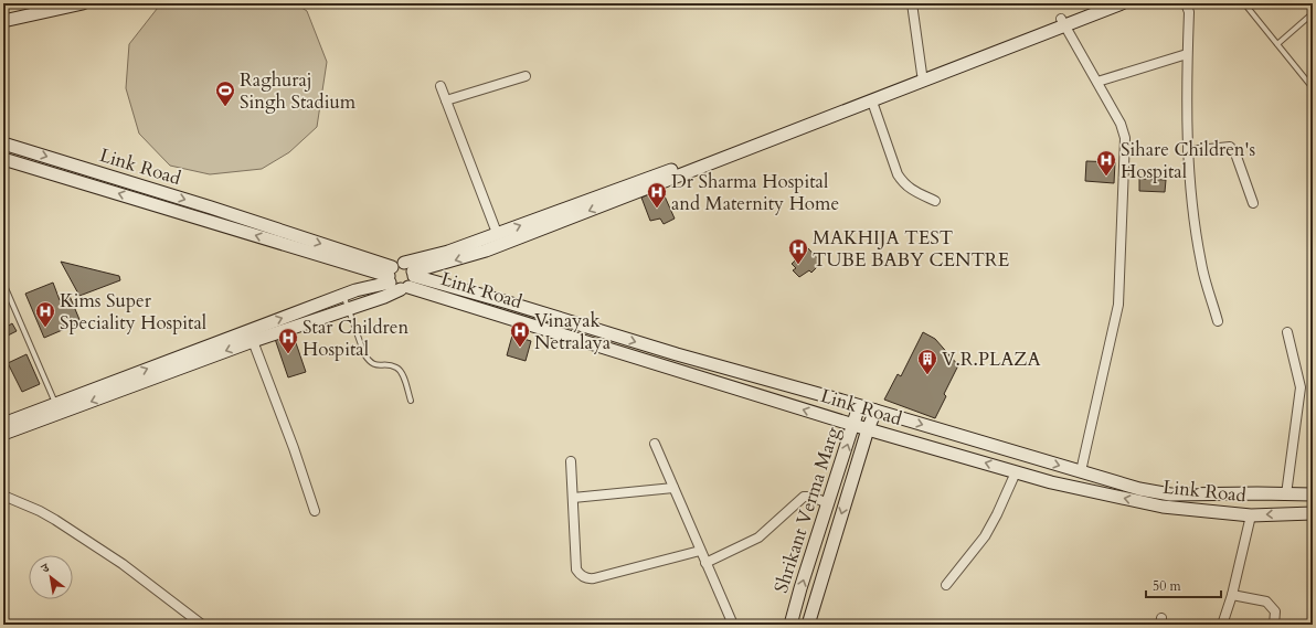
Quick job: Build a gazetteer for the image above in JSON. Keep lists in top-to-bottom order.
{
  "streets": {
    "street": ["Link Road", "Shrikant Verma Marg"]
  },
  "crossings": [
    ["Link Road", "Shrikant Verma Marg"]
  ],
  "places": {
    "sports": ["Raghuraj Singh Stadium"],
    "hospital": [
      "Sihare Children's Hospital",
      "Dr Sharma Hospital and Maternity Home",
      "MAKHIJA TEST TUBE BABY CENTRE",
      "Kims Super Speciality Hospital",
      "Vinayak Netralaya",
      "Star Children Hospital"
    ],
    "building": ["V.R.PLAZA"]
  },
  "scale_bar": "50 m",
  "north": "top left"
}
